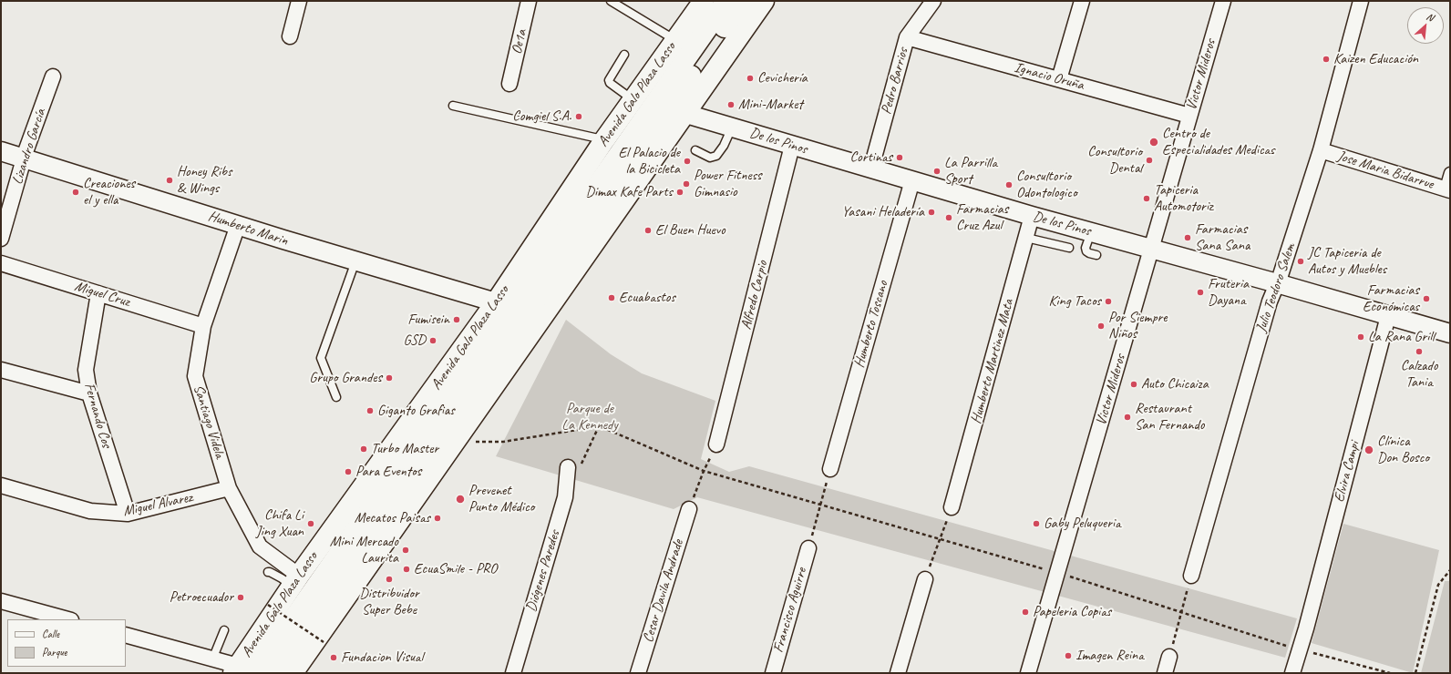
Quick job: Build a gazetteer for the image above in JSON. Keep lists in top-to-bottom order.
{
  "streets": {
    "main road": ["Avenida Galo Plaza Lasso"],
    "street": [
      "Oe1a",
      "Victor Mideros",
      "Ignacio Oruña",
      "Pedro Barrios",
      "De los Pinos",
      "Lizandro García",
      "Jose Maria Bidarrue",
      "Humberto Marin",
      "Julio Teodoro Salem",
      "Miguel Cruz",
      "Alfredo Carpio",
      "Humberto Toscano",
      "Humberto Martinez Mata",
      "Fernando Cos",
      "Santiago Videla",
      "Elvira Campi",
      "Miguel Alvarez",
      "Diógenes Paredes",
      "Cesar Davila Andrade",
      "Francisco Aguirre"
    ]
  },
  "crossings": [
    ["Victor Mideros", "Ignacio Oruña"],
    ["Victor Mideros", "De los Pinos"],
    ["Ignacio Oruña", "Pedro Barrios"],
    ["Pedro Barrios", "De los Pinos"],
    ["Avenida Galo Plaza Lasso", "De los Pinos"],
    ["Avenida Galo Plaza Lasso", "Humberto Marin"],
    ["Avenida Galo Plaza Lasso", "Santiago Videla"],
    ["De los Pinos", "Julio Teodoro Salem"],
    ["De los Pinos", "Alfredo Carpio"],
    ["De los Pinos", "Humberto Toscano"],
    ["De los Pinos", "Humberto Martinez Mata"],
    ["De los Pinos", "Elvira Campi"],
    ["Lizandro García", "Humberto Marin"],
    ["Jose Maria Bidarrue", "Julio Teodoro Salem"],
    ["Humberto Marin", "Santiago Videla"],
    ["Miguel Cruz", "Fernando Cos"],
    ["Miguel Cruz", "Santiago Videla"],
    ["Fernando Cos", "Miguel Alvarez"],
    ["Santiago Videla", "Miguel Alvarez"]
  ],
  "parks": ["Parque de La Kennedy"],
  "places": [
    "Kaizen Educación",
    "Cevichería",
    "Mini-Market",
    "Comgiel S.A.",
    "Centro de Especialidades Medicas",
    "Cortinas",
    "Consultorio Dental",
    "El Palacio de la Bicicleta",
    "La Parrilla Sport",
    "Honey Ribs & Wings",
    "Power Fitness Gimnasio",
    "Consultorio Odontologico",
    "Creaciones el y ella",
    "Dimax Kafe Parts",
    "Tapiceria Automotoriz",
    "Yasani Heladería",
    "Farmacias Cruz Azul",
    "El Buen Huevo",
    "Farmacias Sana Sana",
    "JC Tapiceria de Autos y Muebles",
    "Fruteria Dayana",
    "Ecuabastos",
    "Farmacias Económicas",
    "King Tacos",
    "Fumisein",
    "Por Siempre Niños",
    "La Rana Grill",
    "GSD",
    "Calzado Tania",
    "Grupo Grandes",
    "Auto Chicaiza",
    "Giganto Grafias",
    "Restaurant San Fernando",
    "Turbo Master",
    "Clínica Don Bosco",
    "Para Eventos",
    "Prevenet Punto Médico",
    "Mecatos Paisas",
    "Chifa Li Jing Xuan",
    "Gaby Peluqueria",
    "Mini Mercado Laurita",
    "EcuaSmile - PRO",
    "Distribuidor Super Bebe",
    "Petroecuador",
    "Papeleria Copias",
    "Imagen Reina",
    "Fundacion Visual"
  ],
  "legend": ["Calle", "Parque"],
  "north": "top right"
}
